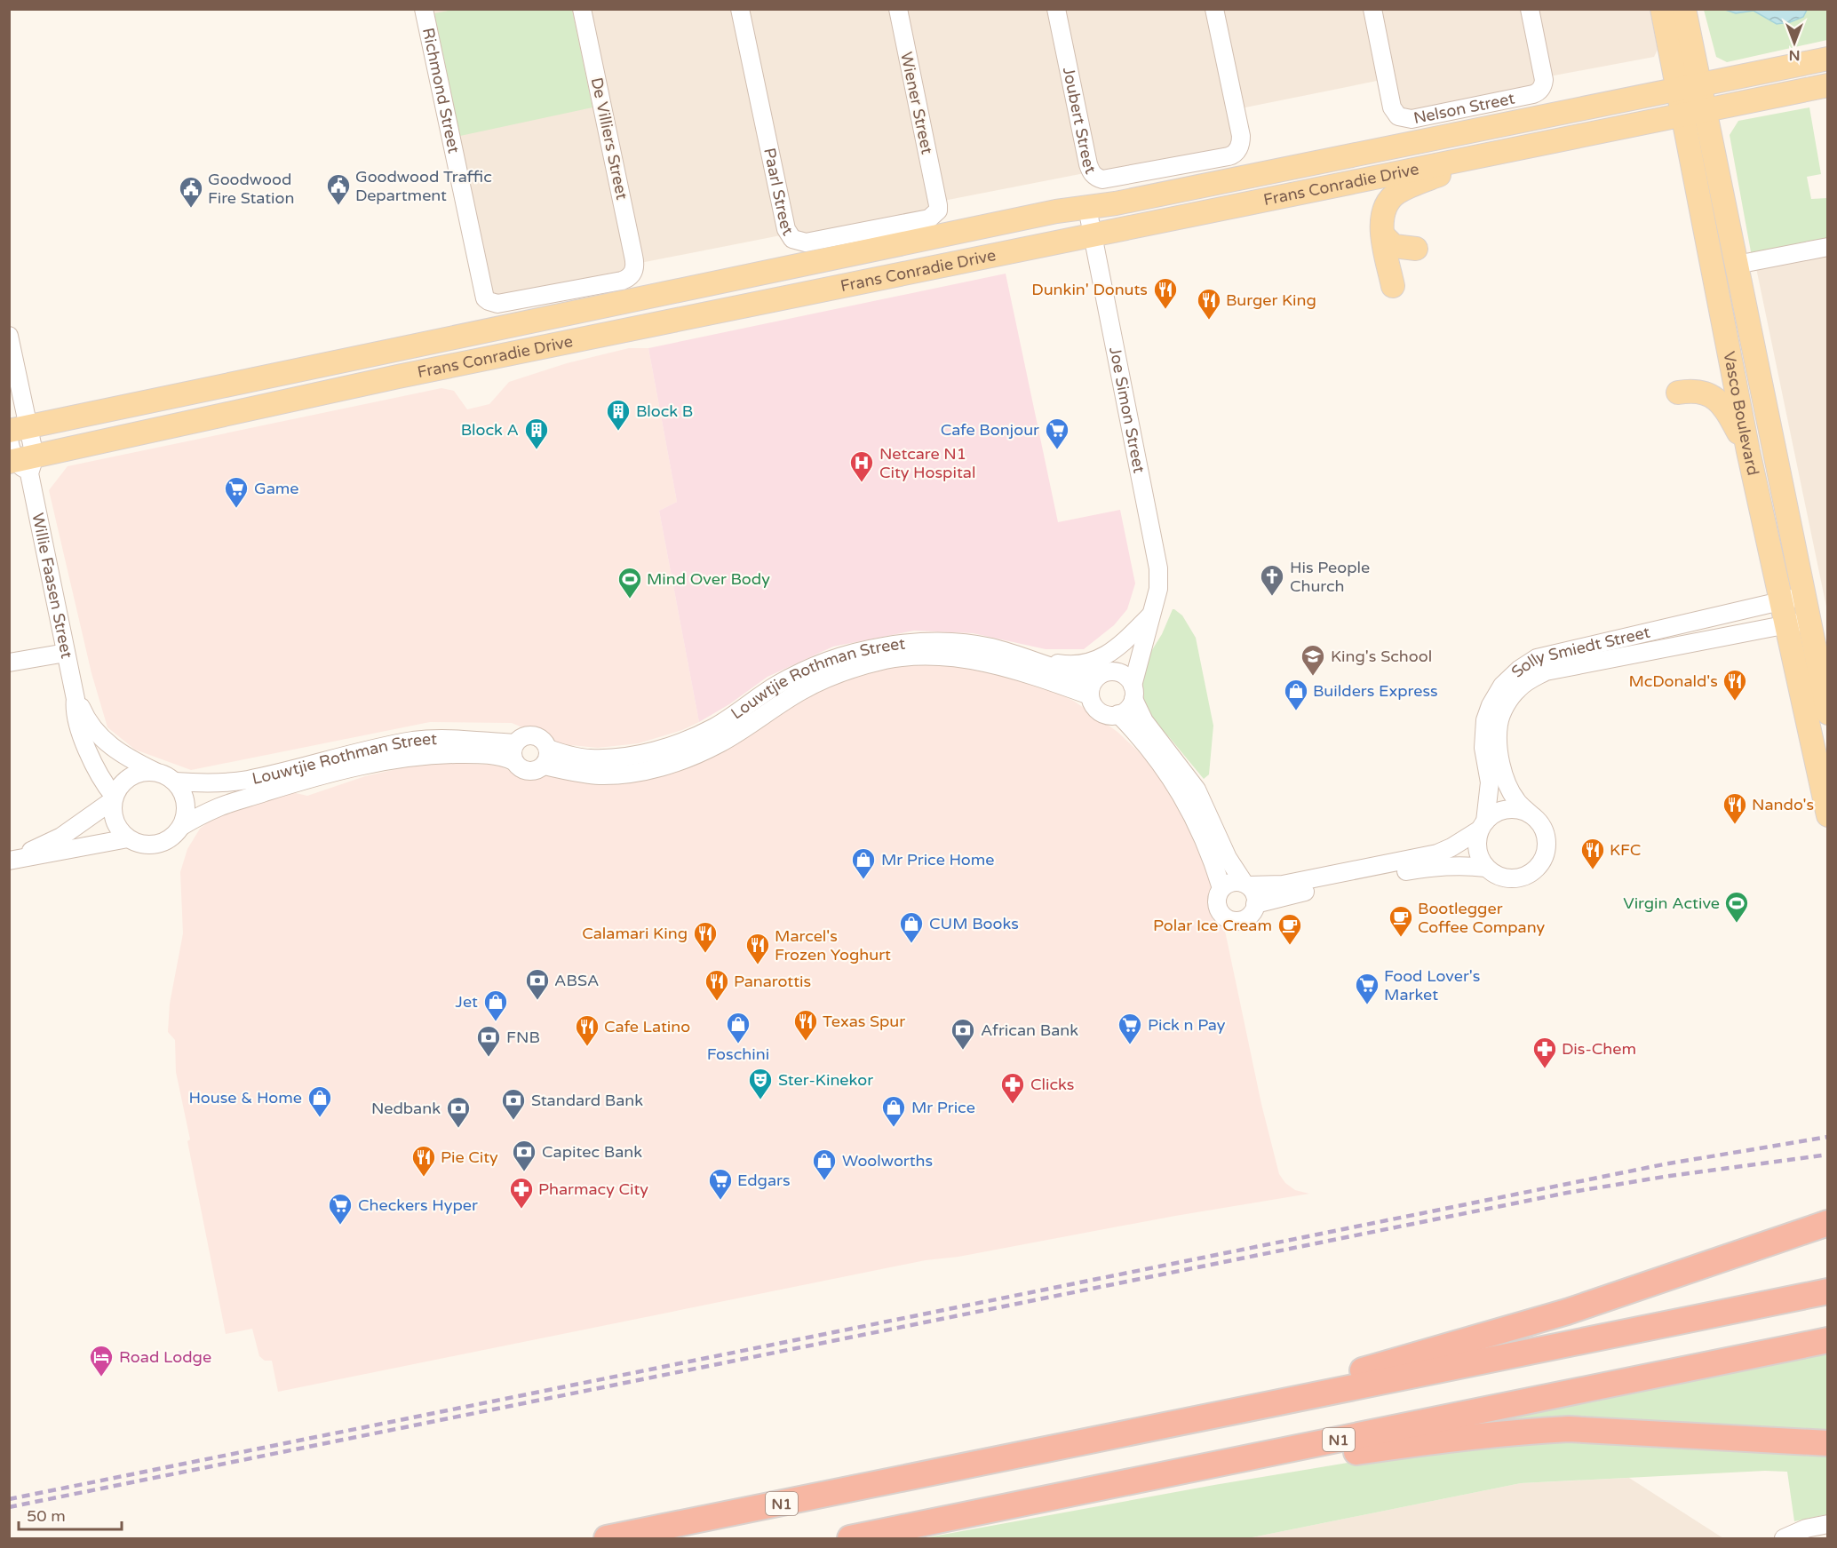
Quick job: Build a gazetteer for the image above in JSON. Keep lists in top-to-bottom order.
{
  "streets": {
    "highway": ["N1"],
    "main road": ["Frans Conradie Drive", "Vasco Boulevard"],
    "street": [
      "Richmond Street",
      "Wiener Street",
      "Nelson Street",
      "Joubert Street",
      "De Villiers Street",
      "Paarl Street",
      "Joe Simon Street",
      "Willie Faasen Street",
      "Solly Smiedt Street",
      "Louwtjie Rothman Street"
    ]
  },
  "crossings": [
    ["Richmond Street", "De Villiers Street"],
    ["Wiener Street", "Paarl Street"],
    ["Frans Conradie Drive", "Joe Simon Street"],
    ["Frans Conradie Drive", "Vasco Boulevard"],
    ["Frans Conradie Drive", "Willie Faasen Street"],
    ["Joe Simon Street", "Louwtjie Rothman Street"],
    ["Vasco Boulevard", "Solly Smiedt Street"],
    ["Willie Faasen Street", "Louwtjie Rothman Street"]
  ],
  "places": {
    "public building": ["Goodwood Traffic Department", "Goodwood Fire Station"],
    "restaurant": [
      "Dunkin' Donuts",
      "Burger King",
      "McDonald's",
      "Nando's",
      "KFC",
      "Calamari King",
      "Marcel's Frozen Yoghurt",
      "Panarottis",
      "Texas Spur",
      "Cafe Latino",
      "Pie City"
    ],
    "building": ["Block B", "Block A"],
    "supermarket": [
      "Cafe Bonjour",
      "Game",
      "Food Lover's Market",
      "Pick n Pay",
      "Edgars",
      "Checkers Hyper"
    ],
    "hospital": ["Netcare N1 City Hospital"],
    "church": ["His People Church"],
    "sports": ["Mind Over Body", "Virgin Active"],
    "school or university": ["King's School"],
    "shop": [
      "Builders Express",
      "Mr Price Home",
      "CUM Books",
      "Jet",
      "Foschini",
      "House & Home",
      "Mr Price",
      "Woolworths"
    ],
    "cafe": ["Bootlegger Coffee Company", "Polar Ice Cream"],
    "bank": [
      "ABSA",
      "African Bank",
      "FNB",
      "Standard Bank",
      "Nedbank",
      "Capitec Bank"
    ],
    "pharmacy": ["Dis-Chem", "Clicks", "Pharmacy City"],
    "theatre": ["Ster-Kinekor"],
    "hotel": ["Road Lodge"]
  },
  "scale_bar": "50 m",
  "north": "bottom"
}
